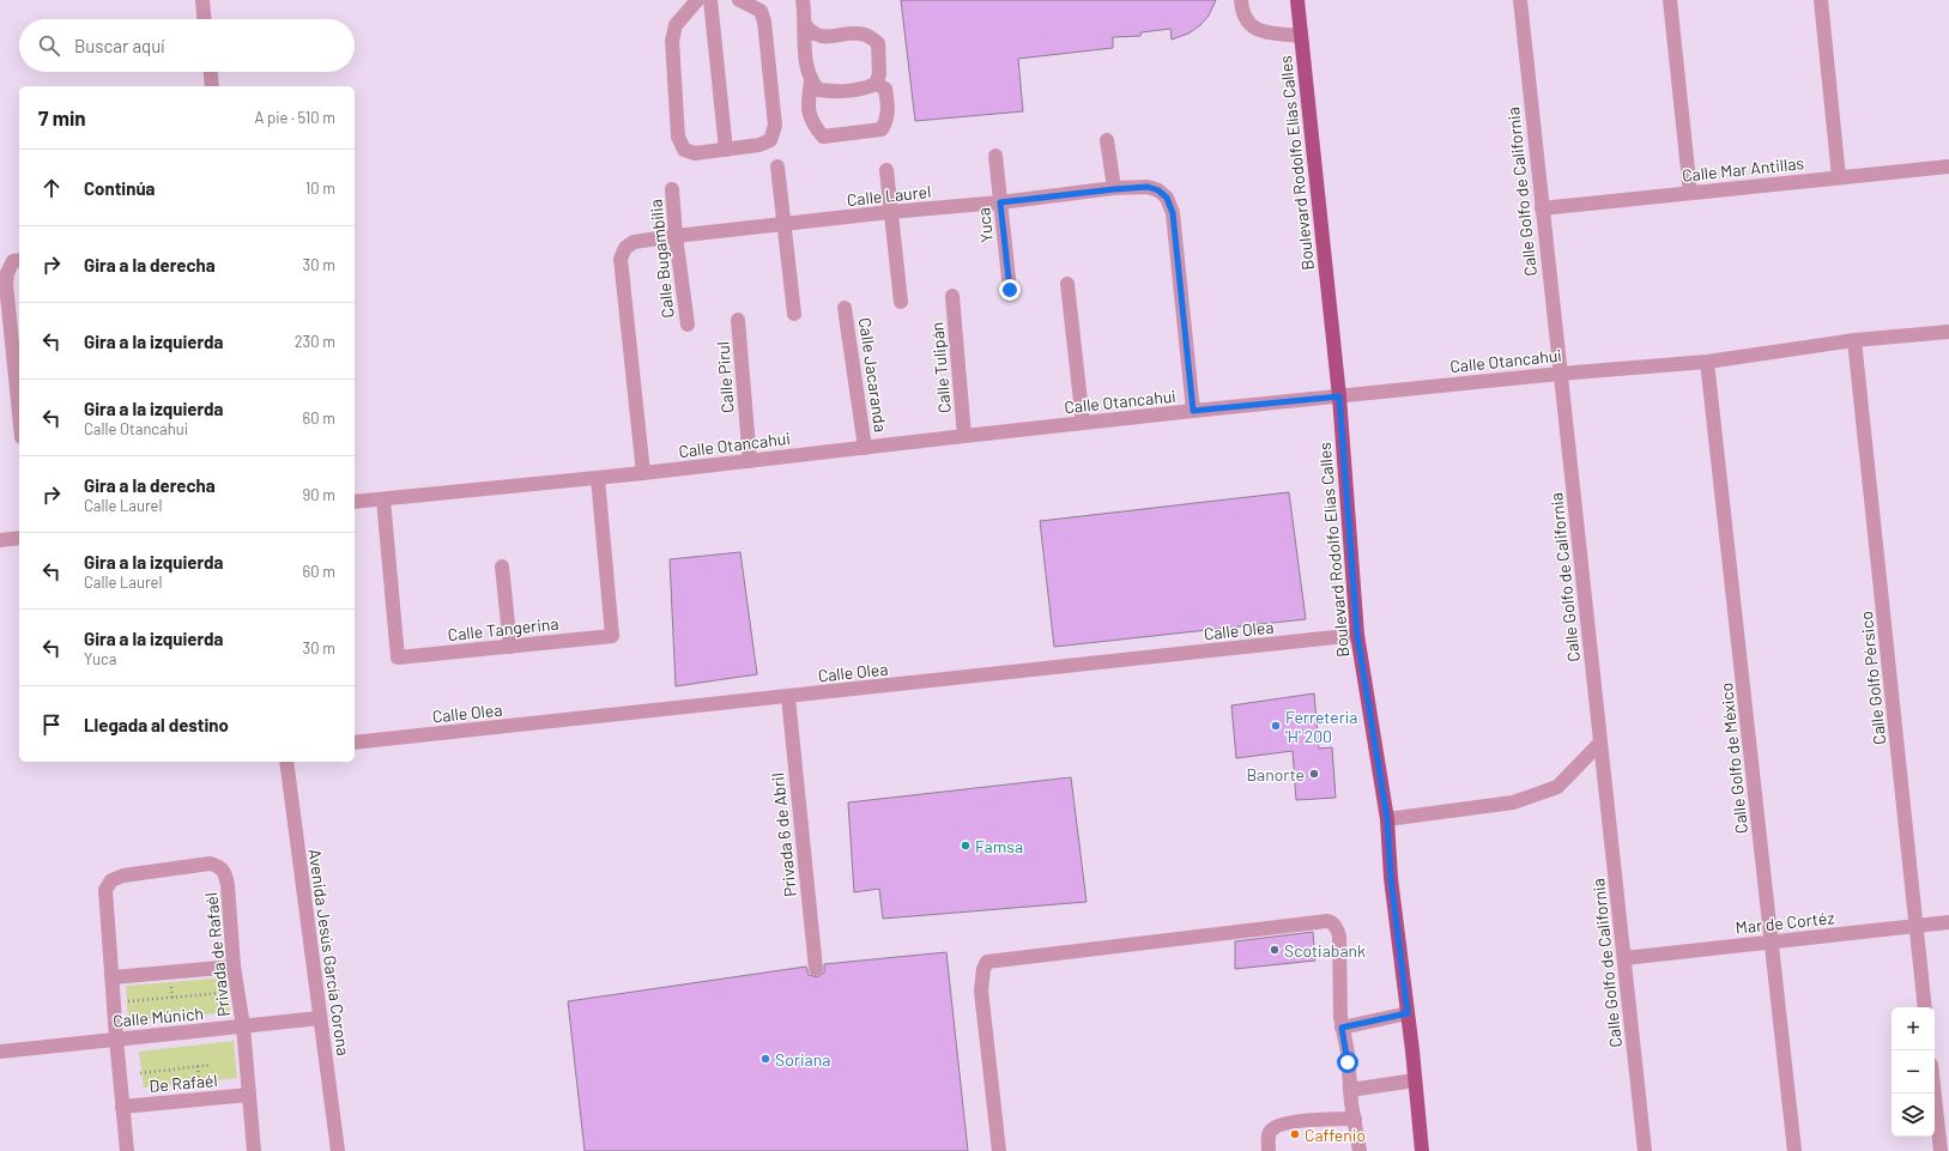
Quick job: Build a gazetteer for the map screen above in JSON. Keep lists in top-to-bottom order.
{
  "streets": {
    "main road": ["Boulevard Rodolfo Elías Calles"],
    "street": [
      "Calle Mar Antillas",
      "Calle Golfo de California",
      "Calle Laurel",
      "Yuca",
      "Calle Bugambilia",
      "Calle Otancahui",
      "Calle Tulipán",
      "Calle Jacaranda",
      "Calle Pirul",
      "Calle Tangerina",
      "Calle Olea",
      "Calle Golfo Pérsico",
      "Calle Golfo de México",
      "Privada 6 de Abril",
      "Mar de Cortéz",
      "Avenida Jesús García Corona",
      "Privada de Rafaél",
      "Calle Múnich",
      "De Rafaél"
    ]
  },
  "crossings": [
    ["Boulevard Rodolfo Elías Calles", "Calle Otancahui"],
    ["Boulevard Rodolfo Elías Calles", "Calle Olea"],
    ["Calle Mar Antillas", "Calle Golfo de California"],
    ["Calle Golfo de California", "Calle Otancahui"],
    ["Calle Golfo de California", "Mar de Cortéz"],
    ["Calle Laurel", "Yuca"],
    ["Calle Laurel", "Calle Bugambilia"],
    ["Calle Laurel", "Calle Otancahui"],
    ["Calle Otancahui", "Calle Tulipán"],
    ["Calle Otancahui", "Calle Jacaranda"],
    ["Calle Otancahui", "Calle Pirul"],
    ["Calle Otancahui", "Calle Tangerina"],
    ["Calle Otancahui", "Calle Golfo Pérsico"],
    ["Calle Otancahui", "Calle Golfo de México"],
    ["Calle Olea", "Privada 6 de Abril"],
    ["Calle Golfo Pérsico", "Mar de Cortéz"],
    ["Calle Golfo de México", "Mar de Cortéz"],
    ["Avenida Jesús García Corona", "Calle Múnich"],
    ["Privada de Rafaél", "Calle Múnich"],
    ["Privada de Rafaél", "De Rafaél"]
  ],
  "places": [
    "Ferreteria 'H' 200",
    "Banorte",
    "Famsa",
    "Scotiabank",
    "Soriana",
    "Caffenio"
  ],
  "page": {
    "search": "Buscar aquí",
    "heading": ["7 min", "A pie · 510 m"],
    "list": [
      ["Continúa", "10 m"],
      ["Gira a la derecha", "30 m"],
      ["Gira a la izquierda", "230 m"],
      ["Gira a la izquierda", "Calle Otancahui", "60 m"],
      ["Gira a la derecha", "Calle Laurel", "90 m"],
      ["Gira a la izquierda", "Calle Laurel", "60 m"],
      ["Gira a la izquierda", "Yuca", "30 m"],
      "Llegada al destino"
    ],
    "map_buttons": ["+", "−"]
  }
}
